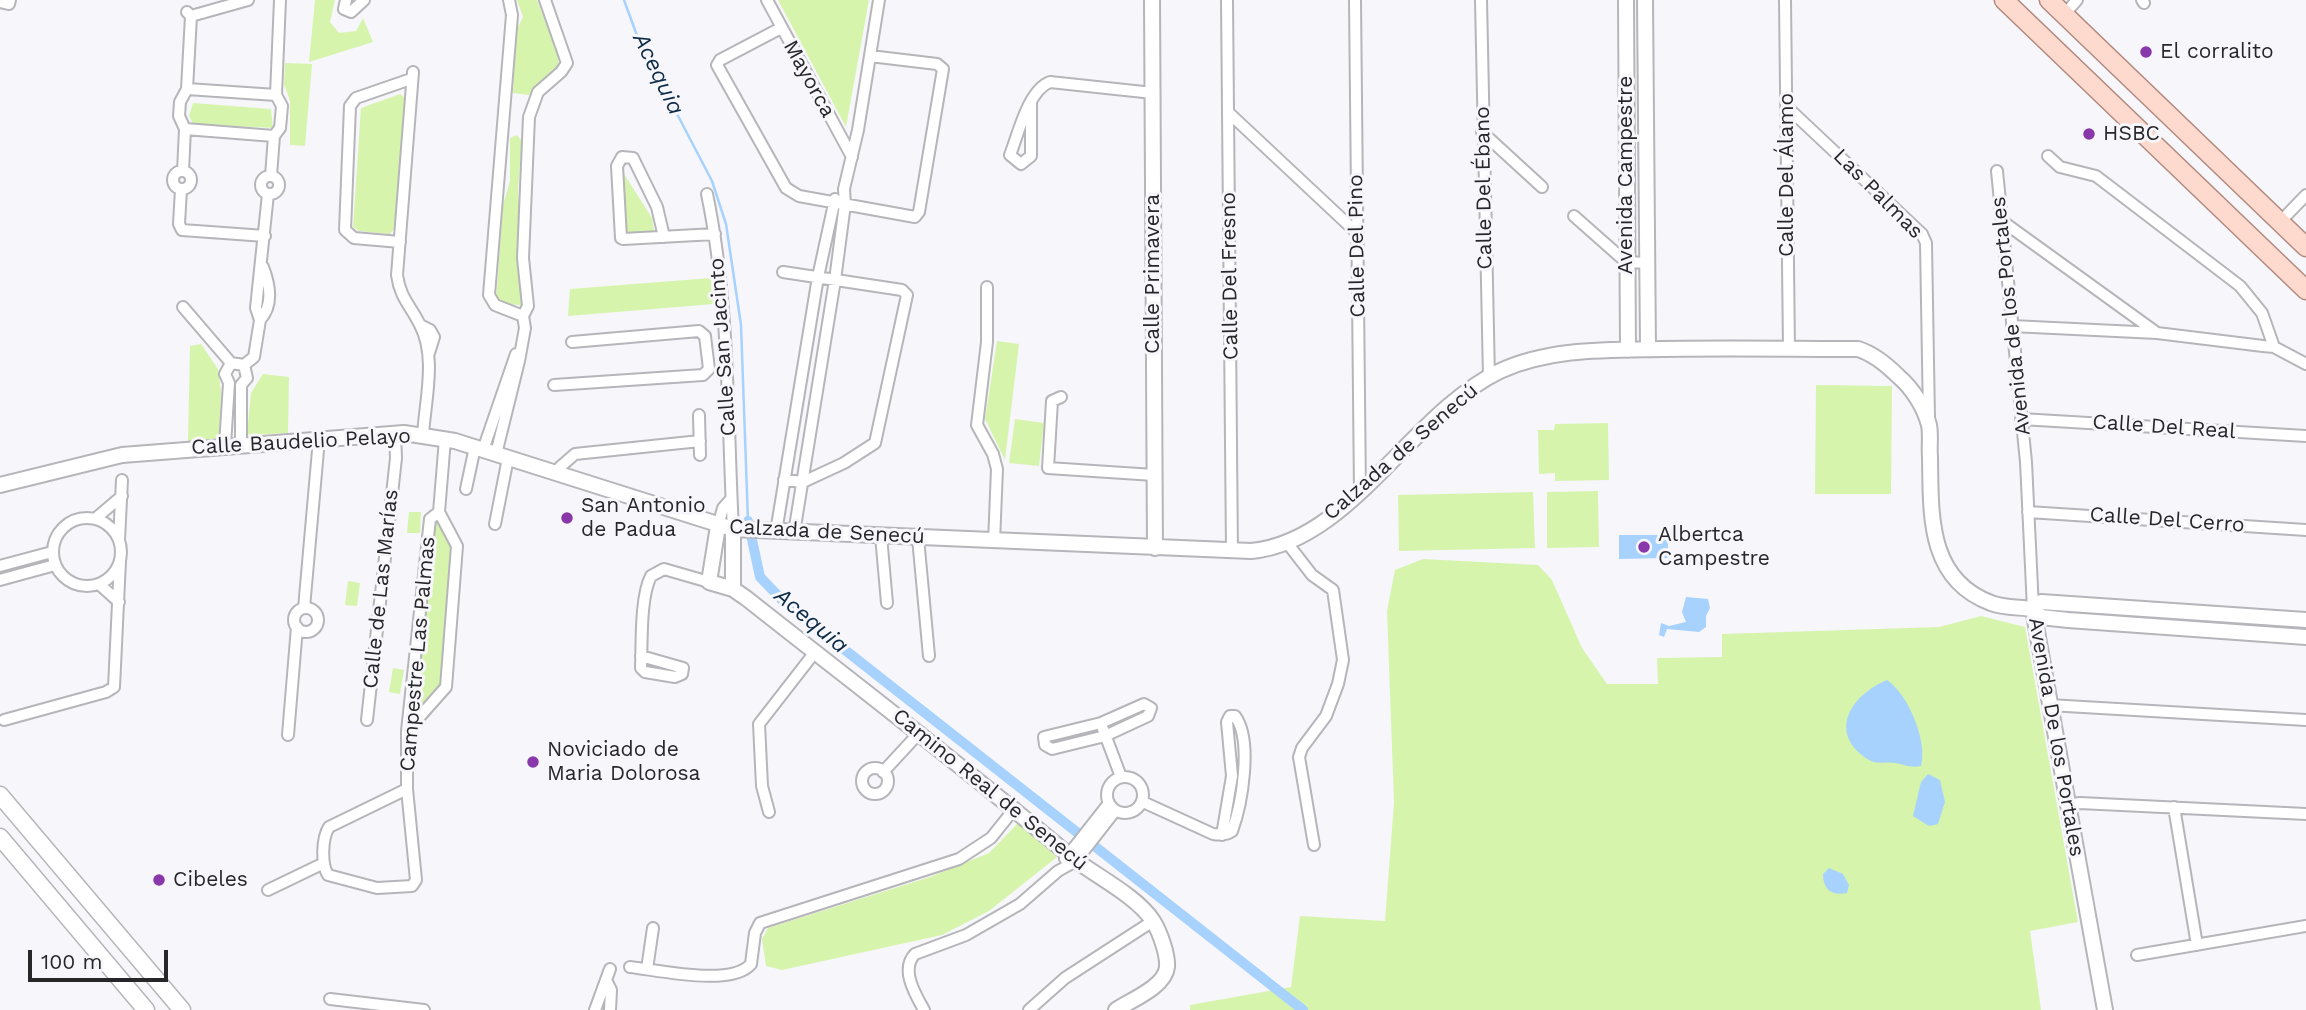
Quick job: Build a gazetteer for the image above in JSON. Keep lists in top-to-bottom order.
{
  "streets": {
    "street": [
      "Mayorca",
      "Avenida Campestre",
      "Calle Del Álamo",
      "Calle Del Ébano",
      "Las Palmas",
      "Calle Del Pino",
      "Calle Primavera",
      "Calle Del Fresno",
      "Avenida de los Portales",
      "Calle San Jacinto",
      "Calle Del Real",
      "Calle Baudelio Pelayo",
      "Calzada de Senecú",
      "Calle Del Cerro",
      "Calle de Las Marías",
      "Campestre Las Palmas",
      "Avenida De los Portales",
      "Camino Real de Senecú"
    ]
  },
  "crossings": [
    ["Avenida Campestre", "Calzada de Senecú"],
    ["Calle Del Álamo", "Las Palmas"],
    ["Calle Del Álamo", "Calzada de Senecú"],
    ["Calle Del Ébano", "Calzada de Senecú"],
    ["Las Palmas", "Calzada de Senecú"],
    ["Calle Del Pino", "Calzada de Senecú"],
    ["Calle Primavera", "Calzada de Senecú"],
    ["Calle Del Fresno", "Calzada de Senecú"],
    ["Avenida de los Portales", "Calle Del Real"],
    ["Avenida de los Portales", "Avenida De los Portales"],
    ["Calle San Jacinto", "Calle Baudelio Pelayo"],
    ["Calle San Jacinto", "Calzada de Senecú"],
    ["Calle Baudelio Pelayo", "Calzada de Senecú"],
    ["Calle Baudelio Pelayo", "Calle de Las Marías"],
    ["Calle Baudelio Pelayo", "Campestre Las Palmas"],
    ["Calzada de Senecú", "Avenida De los Portales"],
    ["Calle Del Cerro", "Avenida De los Portales"]
  ],
  "water": ["Acequia"],
  "places": [
    "El corralito",
    "HSBC",
    "San Antonio de Padua",
    "Albertca Campestre",
    "Noviciado de Maria Dolorosa",
    "Cibeles"
  ],
  "scale_bar": "100 m"
}
